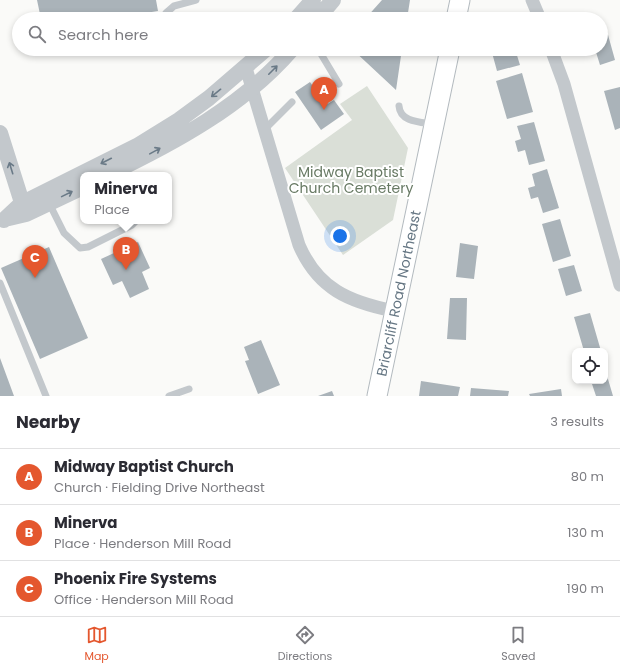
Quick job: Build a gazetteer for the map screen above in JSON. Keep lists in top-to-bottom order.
{
  "streets": {
    "main road": ["Briarcliff Road Northeast"]
  },
  "parks": ["Midway Baptist Church Cemetery"],
  "page": {
    "search": "Search here",
    "pins": ["A", "B", "C"],
    "popup": ["Minerva", "Place"],
    "heading": ["Nearby", "3 results"],
    "list": [
      {
        "mark": "A",
        "name": "Midway Baptist Church",
        "note": "Church · Fielding Drive Northeast",
        "value": "80 m"
      },
      {
        "mark": "B",
        "name": "Minerva",
        "note": "Place · Henderson Mill Road",
        "value": "130 m"
      },
      {
        "mark": "C",
        "name": "Phoenix Fire Systems",
        "note": "Office · Henderson Mill Road",
        "value": "190 m"
      }
    ],
    "nav": ["Map", "Directions", "Saved"]
  }
}
